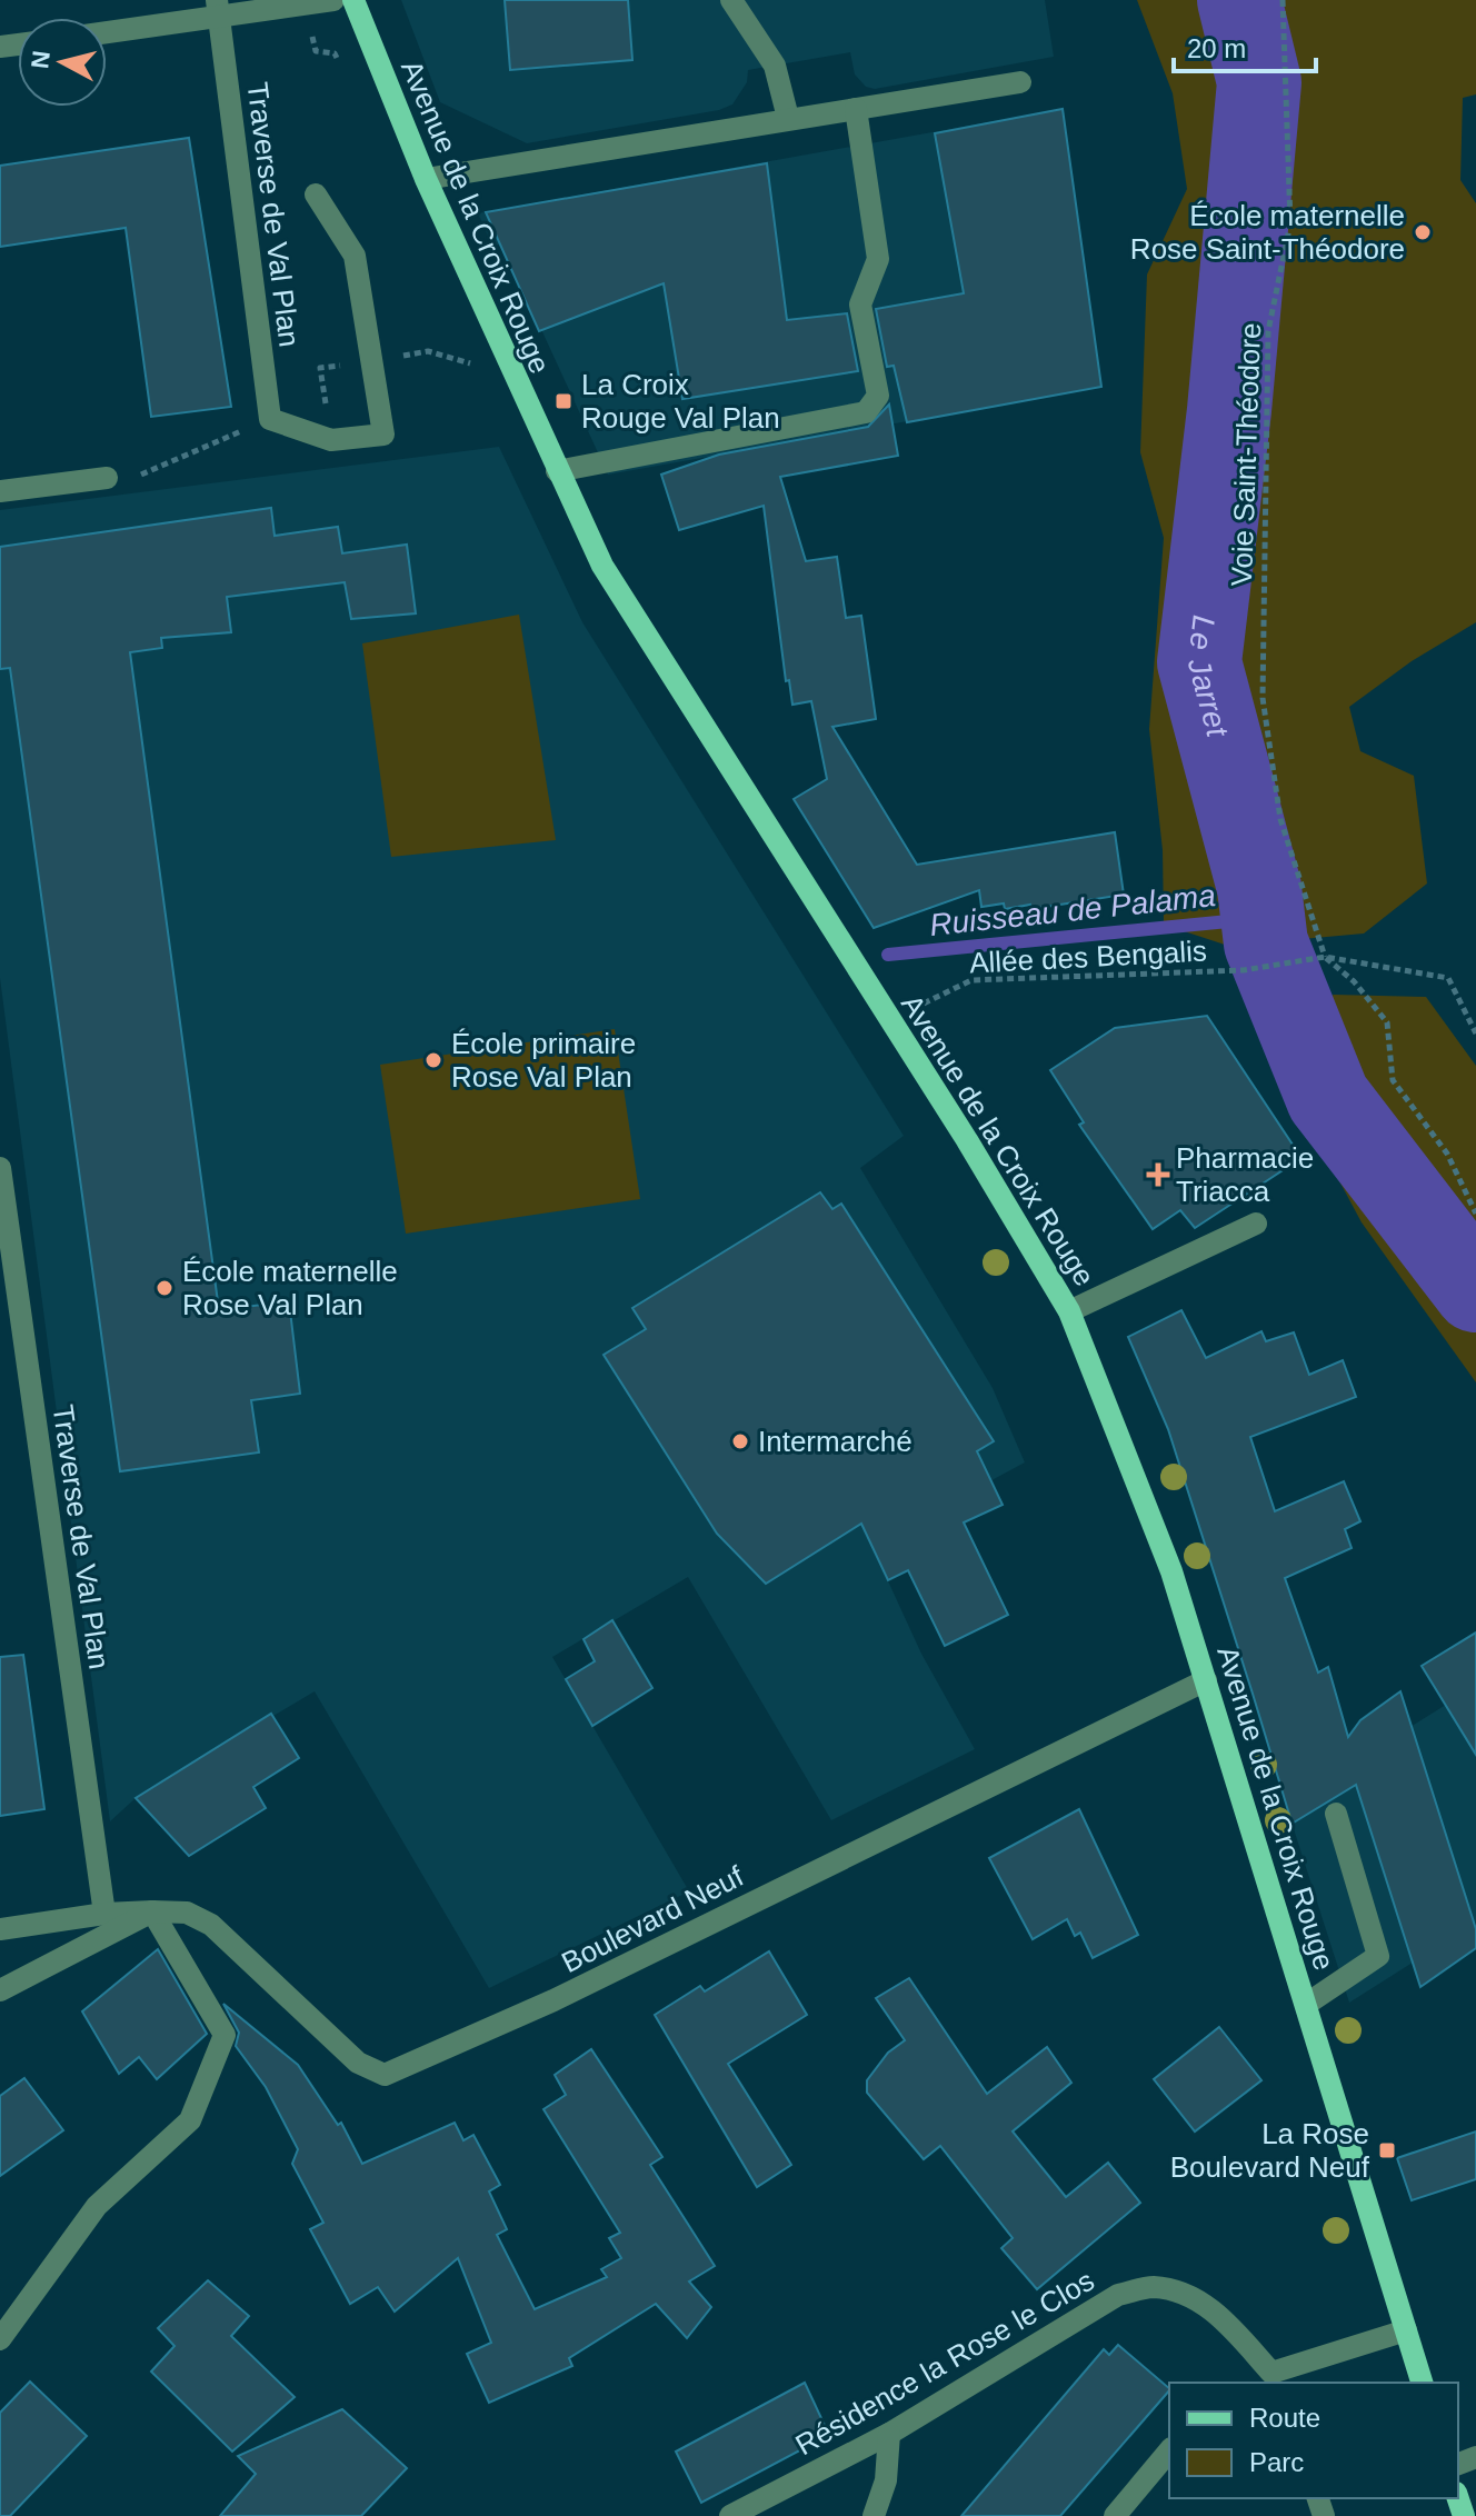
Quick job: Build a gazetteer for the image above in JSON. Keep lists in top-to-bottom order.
{
  "streets": {
    "main road": ["Avenue de la Croix Rouge"],
    "street": ["Traverse de Val Plan", "Boulevard Neuf", "Résidence la Rose le Clos"],
    "path": ["Voie Saint-Théodore", "Allée des Bengalis"]
  },
  "crossings": [
    ["Traverse de Val Plan", "Boulevard Neuf"],
    ["Avenue de la Croix Rouge", "Allée des Bengalis"],
    ["Avenue de la Croix Rouge", "Boulevard Neuf"],
    ["Avenue de la Croix Rouge", "Résidence la Rose le Clos"],
    ["Voie Saint-Théodore", "Allée des Bengalis"]
  ],
  "water": ["Le Jarret", "Ruisseau de Palama"],
  "places": {
    "other": [
      "École maternelle Rose Saint-Théodore",
      "École primaire Rose Val Plan",
      "École maternelle Rose Val Plan",
      "Intermarché"
    ],
    "transit": ["La Croix Rouge Val Plan", "La Rose Boulevard Neuf"],
    "health": ["Pharmacie Triacca"]
  },
  "legend": ["Route", "Parc"],
  "scale_bar": "20 m",
  "north": "left"
}
